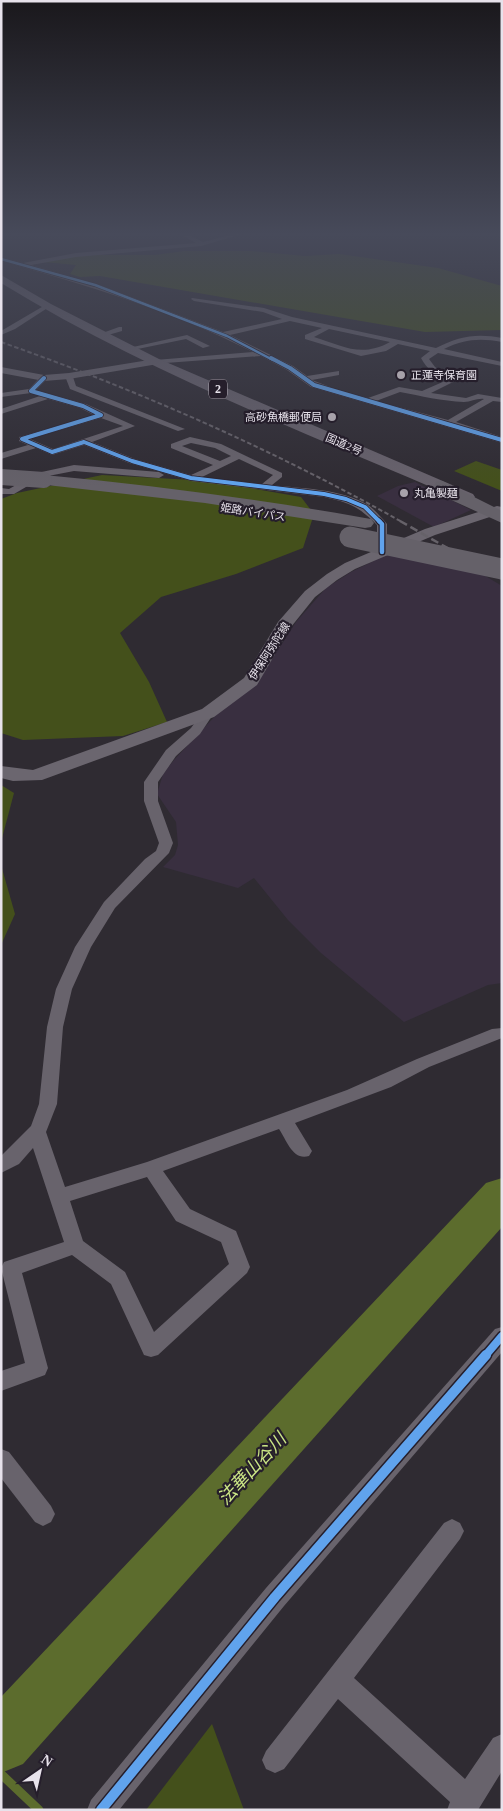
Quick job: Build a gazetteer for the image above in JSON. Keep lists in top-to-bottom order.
{
  "streets": {
    "highway": ["2", "国道2号", "姫路バイパス"],
    "main road": ["伊保阿弥陀線"]
  },
  "water": ["法華山谷川"],
  "places": ["正蓮寺保育園", "高砂魚橋郵便局", "丸亀製麺"],
  "north": "top right"
}
